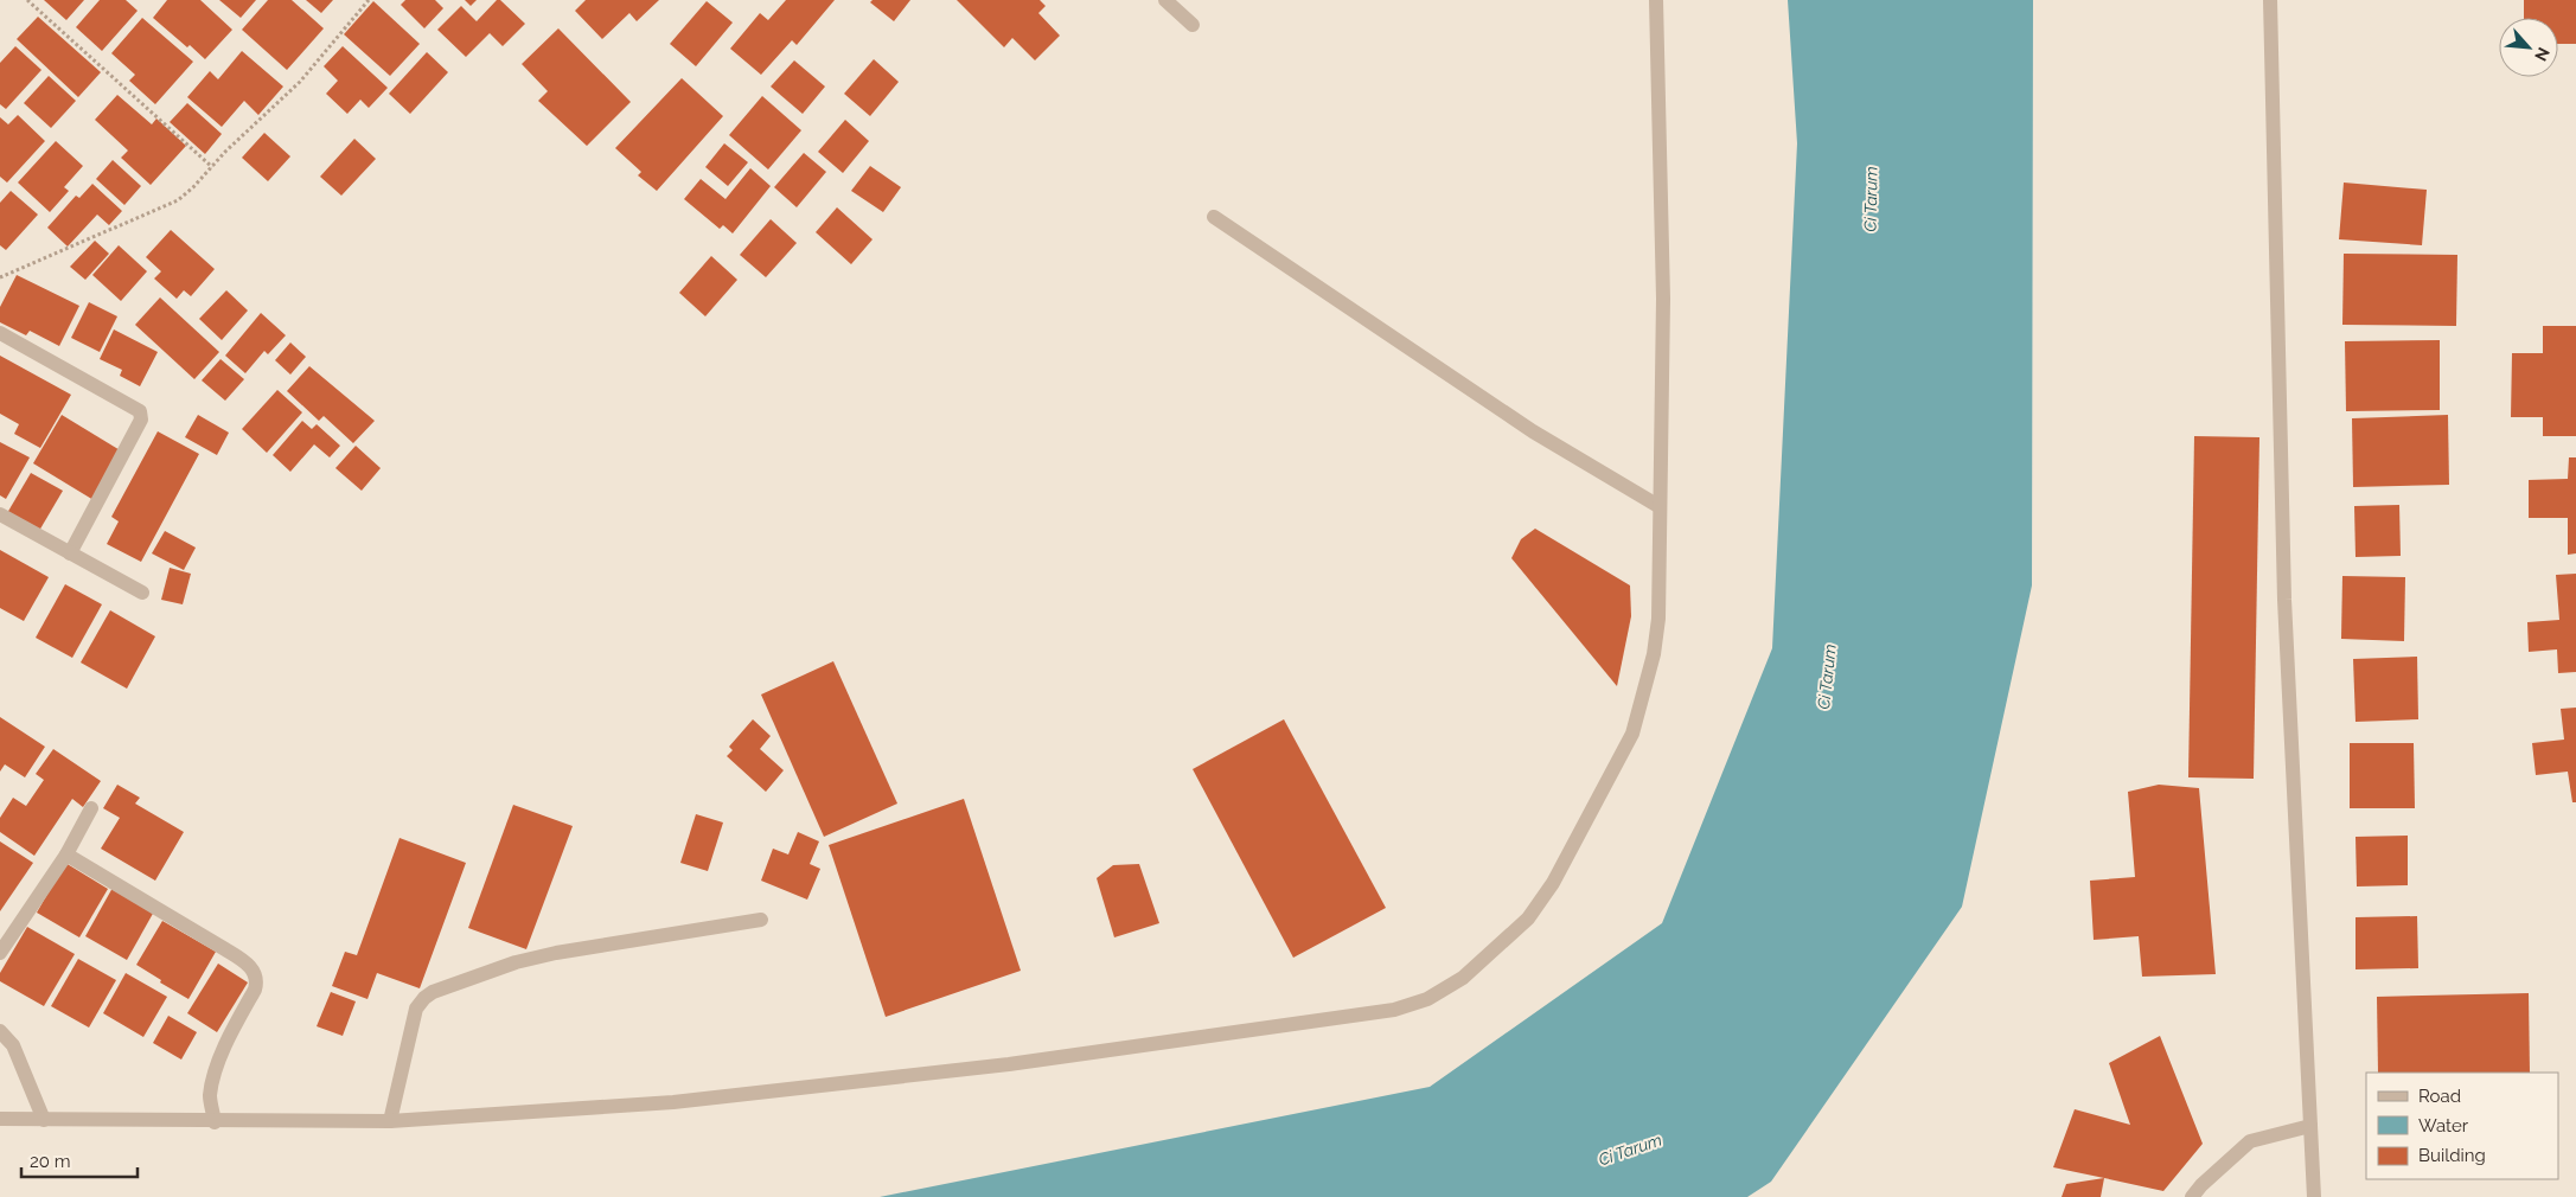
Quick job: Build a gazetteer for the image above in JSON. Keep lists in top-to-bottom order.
{
  "water": ["Ci Tarum"],
  "legend": ["Road", "Water", "Building"],
  "scale_bar": "20 m",
  "north": "bottom right"
}
